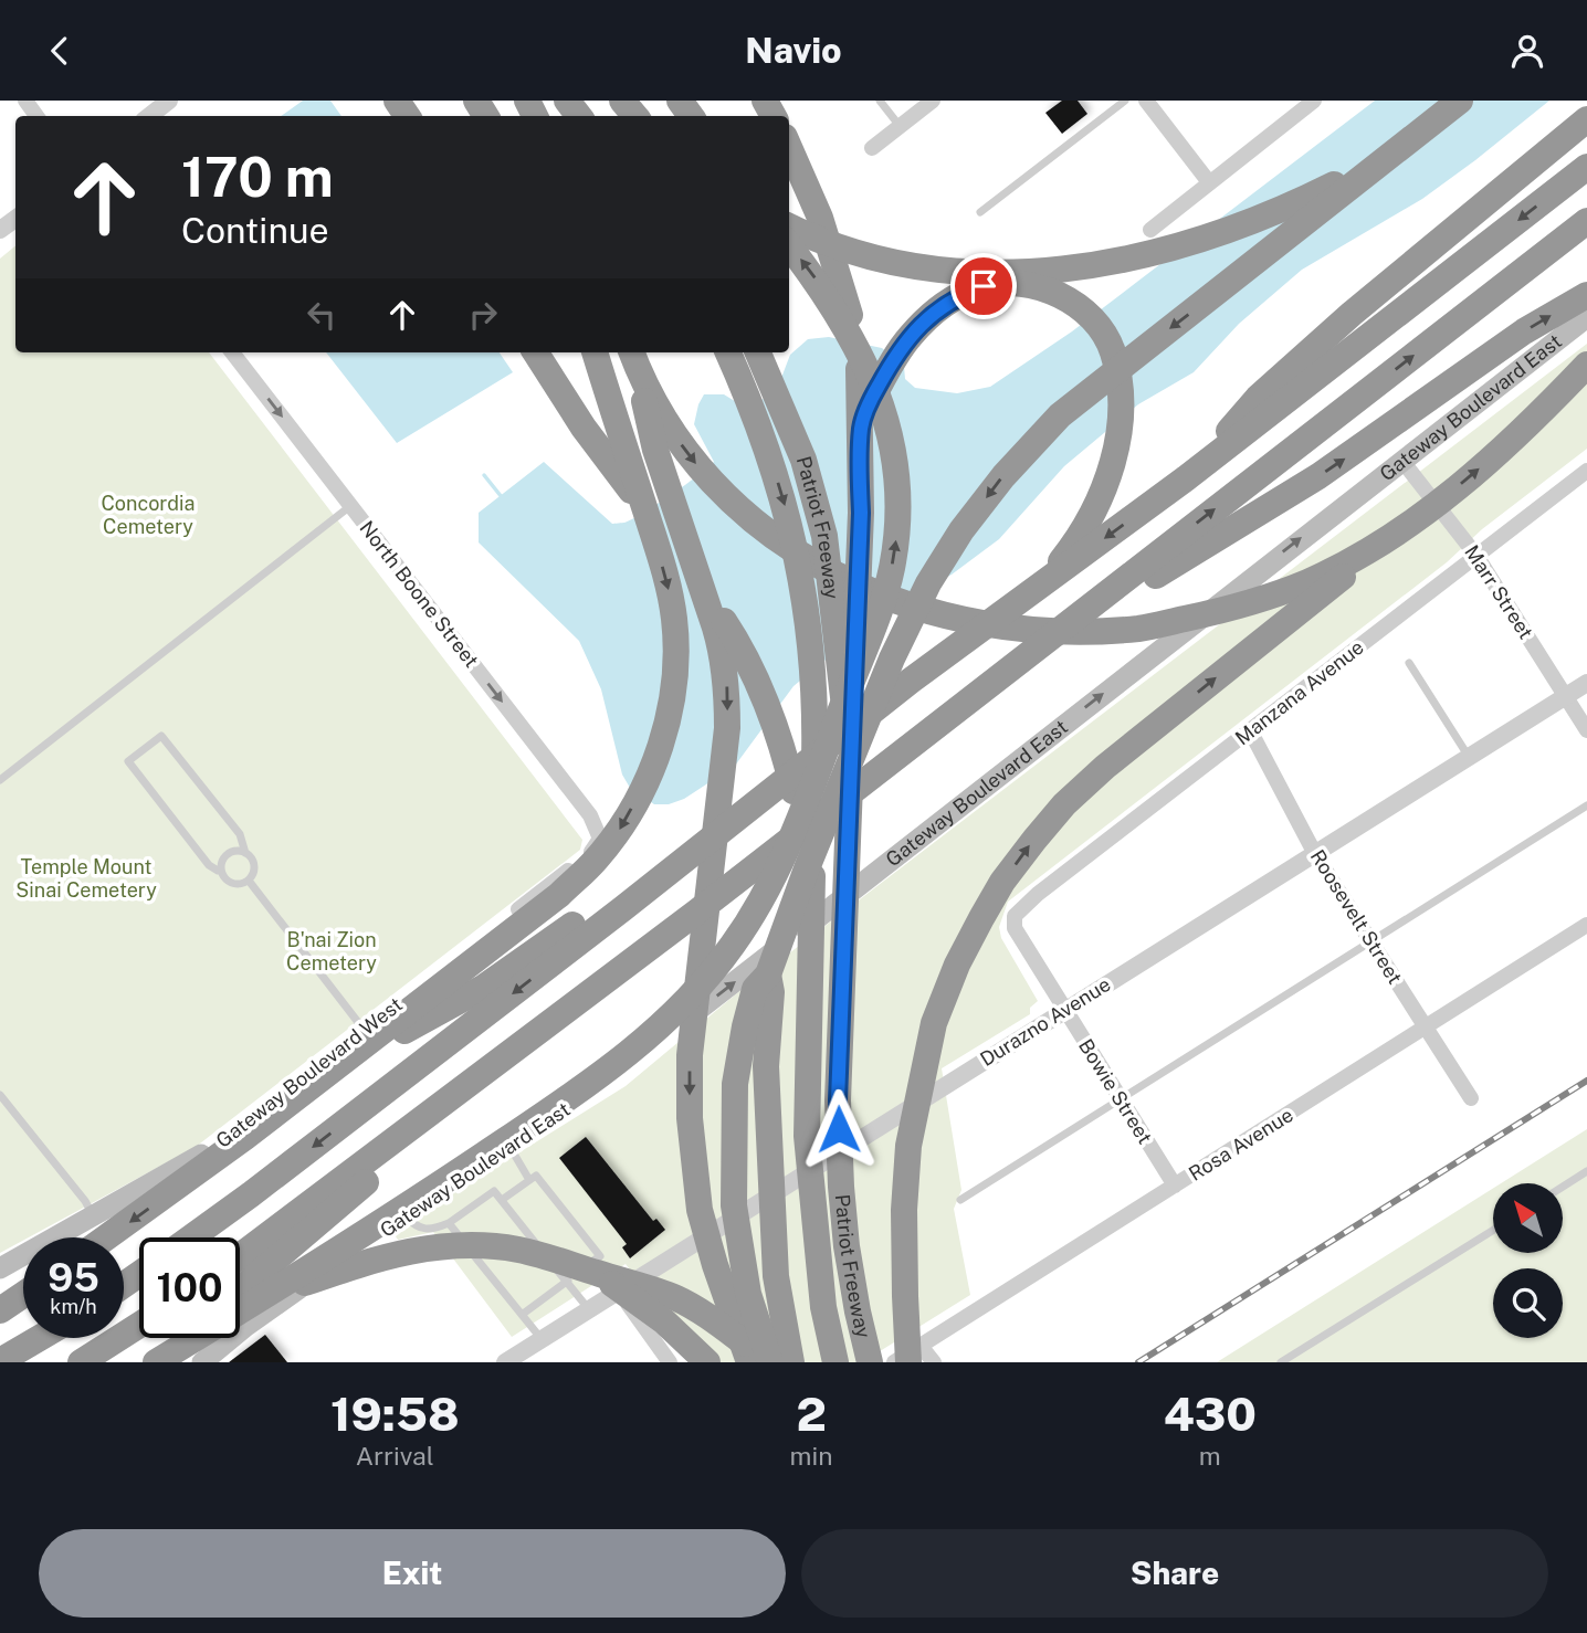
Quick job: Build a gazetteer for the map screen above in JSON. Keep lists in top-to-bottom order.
{
  "streets": {
    "highway": ["Patriot Freeway"],
    "main road": ["Gateway Boulevard East", "Gateway Boulevard West"],
    "street": [
      "Marr Street",
      "North Boone Street",
      "Manzana Avenue",
      "Roosevelt Street",
      "Durazno Avenue",
      "Bowie Street",
      "Rosa Avenue"
    ]
  },
  "crossings": [
    ["Gateway Boulevard East", "Marr Street"],
    ["Marr Street", "Manzana Avenue"],
    ["Marr Street", "Durazno Avenue"],
    ["North Boone Street", "Gateway Boulevard West"],
    ["Manzana Avenue", "Roosevelt Street"],
    ["Manzana Avenue", "Bowie Street"],
    ["Roosevelt Street", "Durazno Avenue"],
    ["Roosevelt Street", "Rosa Avenue"],
    ["Durazno Avenue", "Bowie Street"],
    ["Bowie Street", "Rosa Avenue"]
  ],
  "one_way": ["Gateway Boulevard East", "North Boone Street"],
  "parks": ["Concordia Cemetery", "Temple Mount Sinai Cemetery", "B'nai Zion Cemetery"],
  "north": "top left",
  "page": {
    "header": "Navio",
    "turn": ["170 m", "Continue"],
    "speed": "95 km/h",
    "limit": "100",
    "eta": [
      "19:58",
      "Arrival",
      "2",
      "min",
      "430",
      "m"
    ],
    "buttons": ["Exit", "Share"]
  }
}
